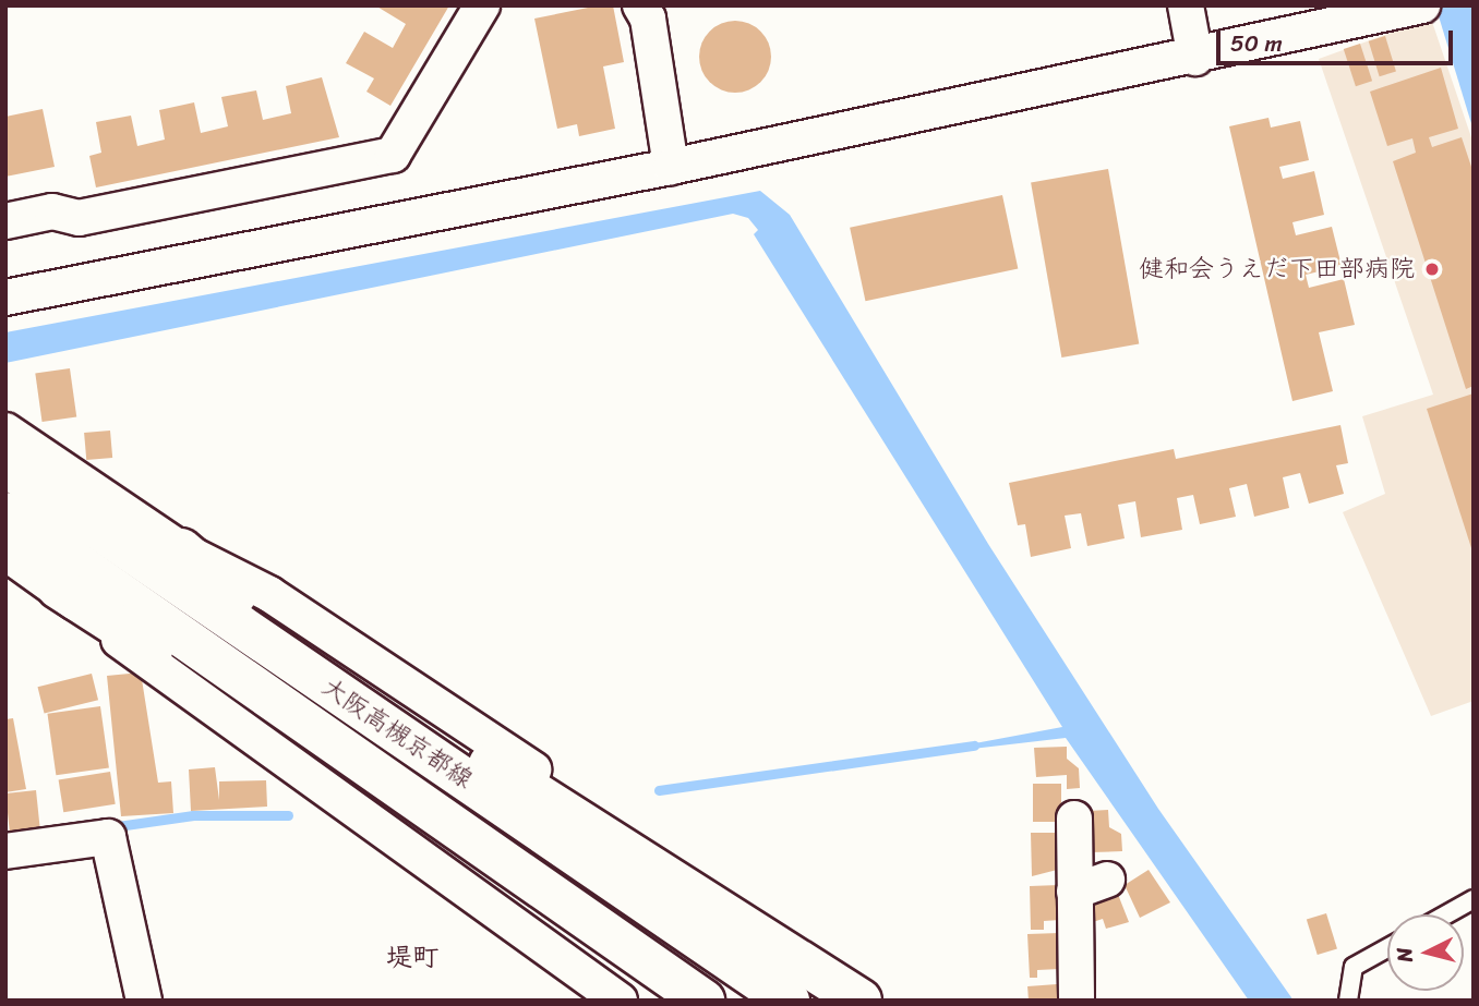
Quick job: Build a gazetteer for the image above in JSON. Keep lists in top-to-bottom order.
{
  "streets": {
    "main road": ["大阪高槻京都線"]
  },
  "districts": ["堤町"],
  "places": ["健和会うえだ下田部病院"],
  "scale_bar": "50 m",
  "north": "left"
}
